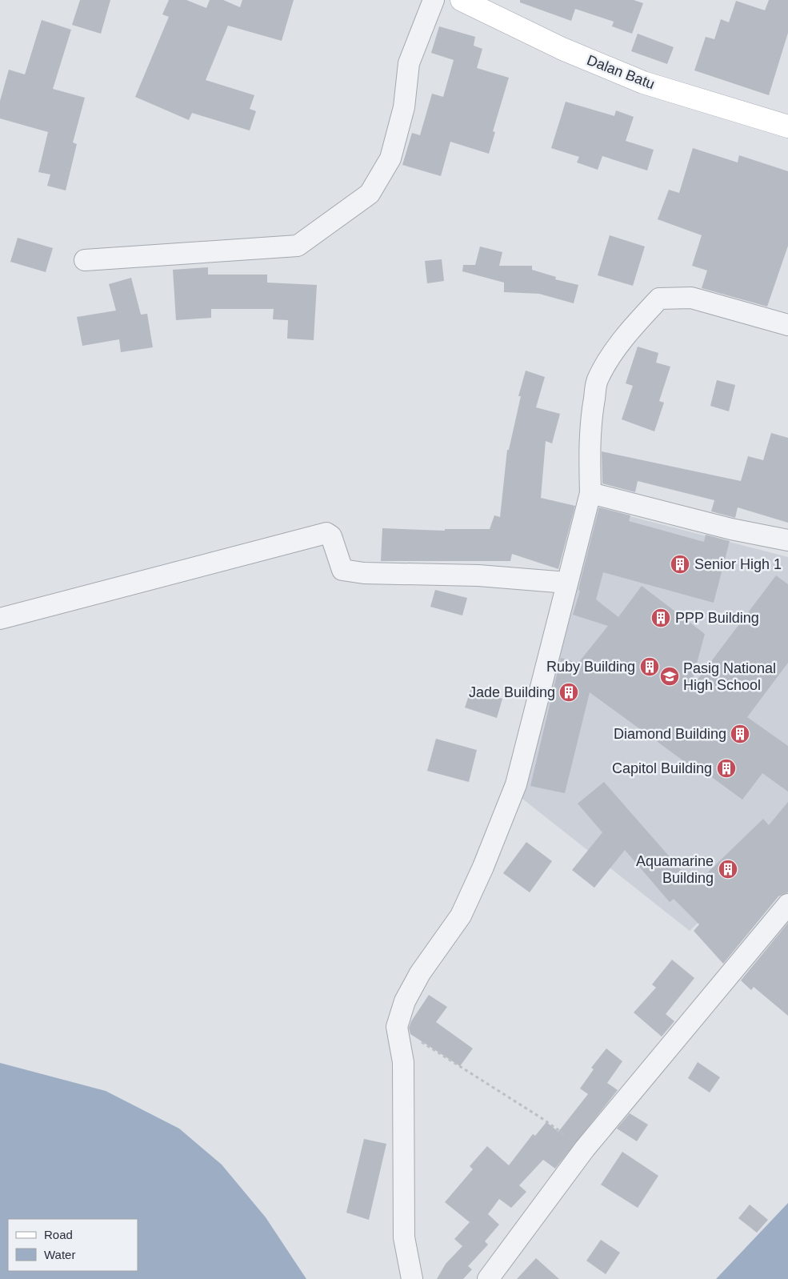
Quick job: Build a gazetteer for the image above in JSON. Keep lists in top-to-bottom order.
{
  "streets": {
    "main road": ["Dalan Batu"]
  },
  "places": {
    "building": [
      "Senior High 1",
      "PPP Building",
      "Ruby Building",
      "Jade Building",
      "Diamond Building",
      "Capitol Building",
      "Aquamarine Building"
    ],
    "school or university": ["Pasig National High School"]
  },
  "legend": ["Road", "Water"]
}
